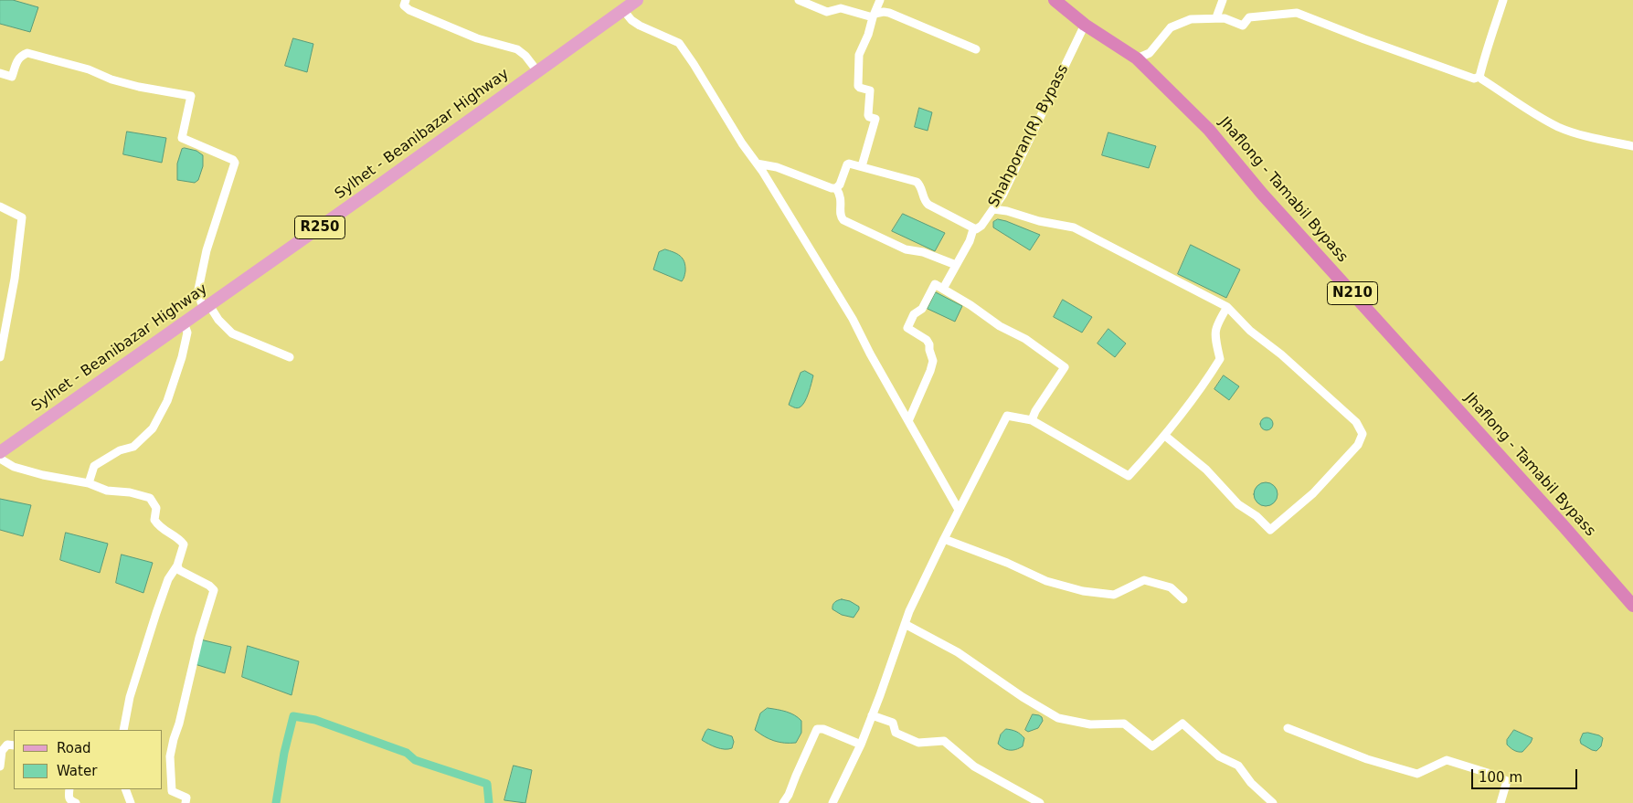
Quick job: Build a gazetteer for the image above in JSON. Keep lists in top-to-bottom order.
{
  "streets": {
    "highway": ["Jhaflong - Tamabil Bypass", "N210"],
    "main road": ["Sylhet - Beanibazar Highway", "R250"],
    "street": ["Shahporan(R) Bypass"]
  },
  "crossings": [
    ["Shahporan(R) Bypass", "Jhaflong - Tamabil Bypass"]
  ],
  "legend": ["Road", "Water"],
  "scale_bar": "100 m"
}
